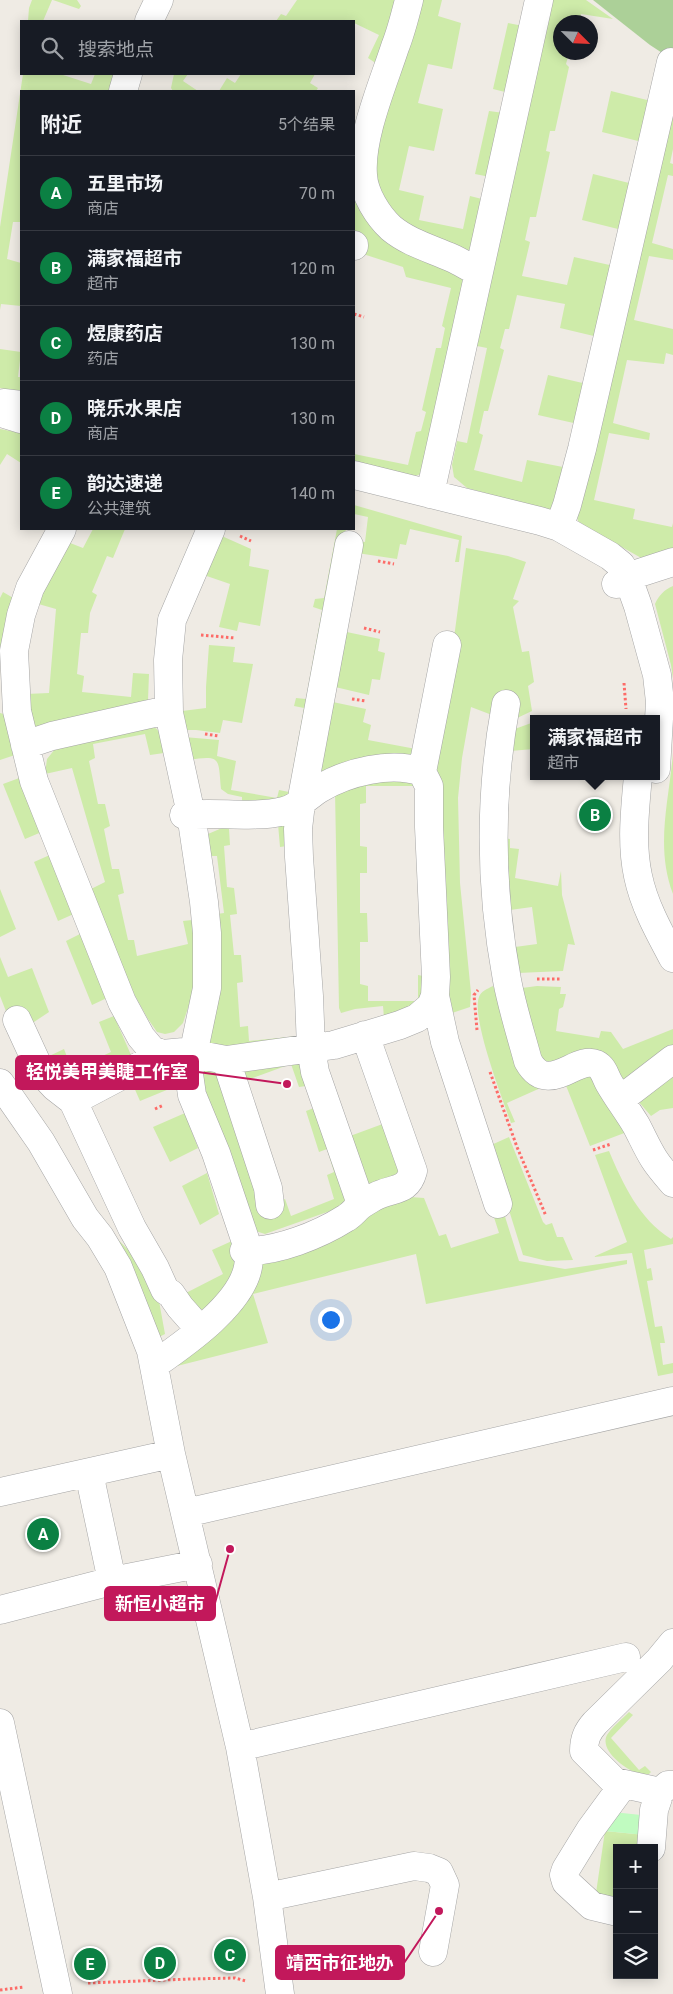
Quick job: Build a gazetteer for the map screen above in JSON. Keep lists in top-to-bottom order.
{
  "places": ["轻悦美甲美睫工作室", "新恒小超市", "靖西市征地办"],
  "north": "bottom right",
  "page": {
    "search": "搜索地点",
    "heading": ["附近", "5个结果"],
    "list": [
      {
        "mark": "A",
        "name": "五里市场",
        "note": "商店",
        "value": "70 m"
      },
      {
        "mark": "B",
        "name": "满家福超市",
        "note": "超市",
        "value": "120 m"
      },
      {
        "mark": "C",
        "name": "煜康药店",
        "note": "药店",
        "value": "130 m"
      },
      {
        "mark": "D",
        "name": "晓乐水果店",
        "note": "商店",
        "value": "130 m"
      },
      {
        "mark": "E",
        "name": "韵达速递",
        "note": "公共建筑",
        "value": "140 m"
      }
    ],
    "popup": ["满家福超市", "超市"],
    "pins": [
      "B",
      "A",
      "C",
      "D",
      "E"
    ],
    "map_buttons": ["+", "−"]
  }
}
